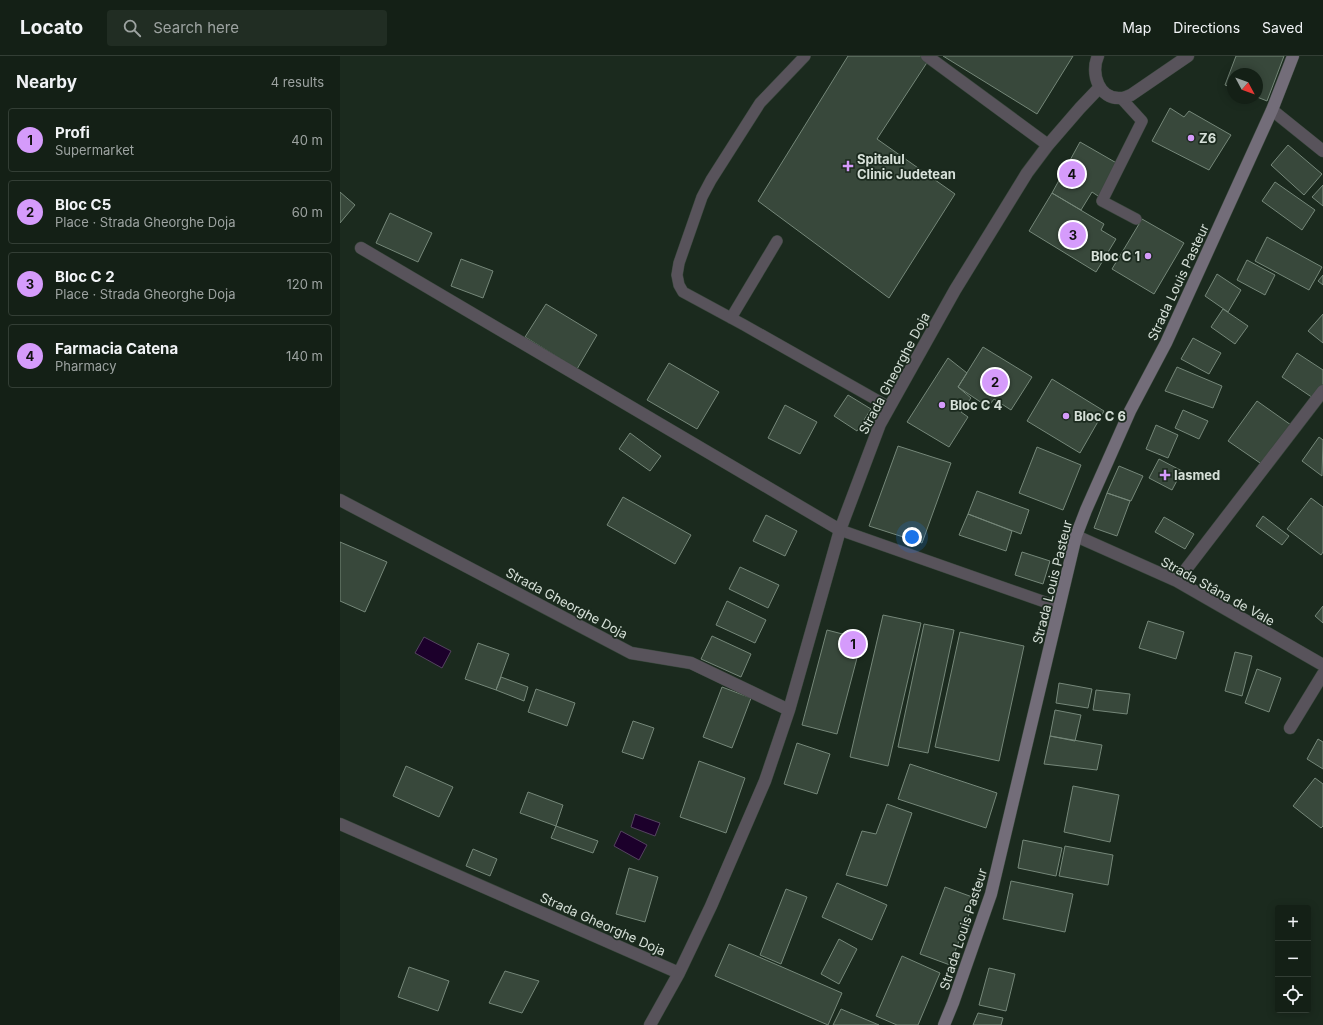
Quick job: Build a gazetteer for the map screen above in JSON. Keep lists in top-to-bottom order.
{
  "streets": {
    "main road": ["Strada Louis Pasteur"],
    "street": ["Strada Gheorghe Doja", "Strada Stâna de Vale"]
  },
  "crossings": [
    ["Strada Louis Pasteur", "Strada Stâna de Vale"]
  ],
  "places": {
    "other": [
      "Z6",
      "Bloc C 1",
      "Bloc C 4",
      "Bloc C 6"
    ],
    "health": ["Spitalul Clinic Judetean", "Iasmed"]
  },
  "north": "bottom right",
  "page": {
    "header": "Locato",
    "search": "Search here",
    "nav": ["Map", "Directions", "Saved"],
    "heading": ["Nearby", "4 results"],
    "list": [
      {
        "mark": "1",
        "name": "Profi",
        "note": "Supermarket",
        "value": "40 m"
      },
      {
        "mark": "2",
        "name": "Bloc C5",
        "note": "Place · Strada Gheorghe Doja",
        "value": "60 m"
      },
      {
        "mark": "3",
        "name": "Bloc C 2",
        "note": "Place · Strada Gheorghe Doja",
        "value": "120 m"
      },
      {
        "mark": "4",
        "name": "Farmacia Catena",
        "note": "Pharmacy",
        "value": "140 m"
      }
    ],
    "pins": [
      "4",
      "3",
      "2",
      "1"
    ],
    "map_buttons": ["+", "−"]
  }
}
